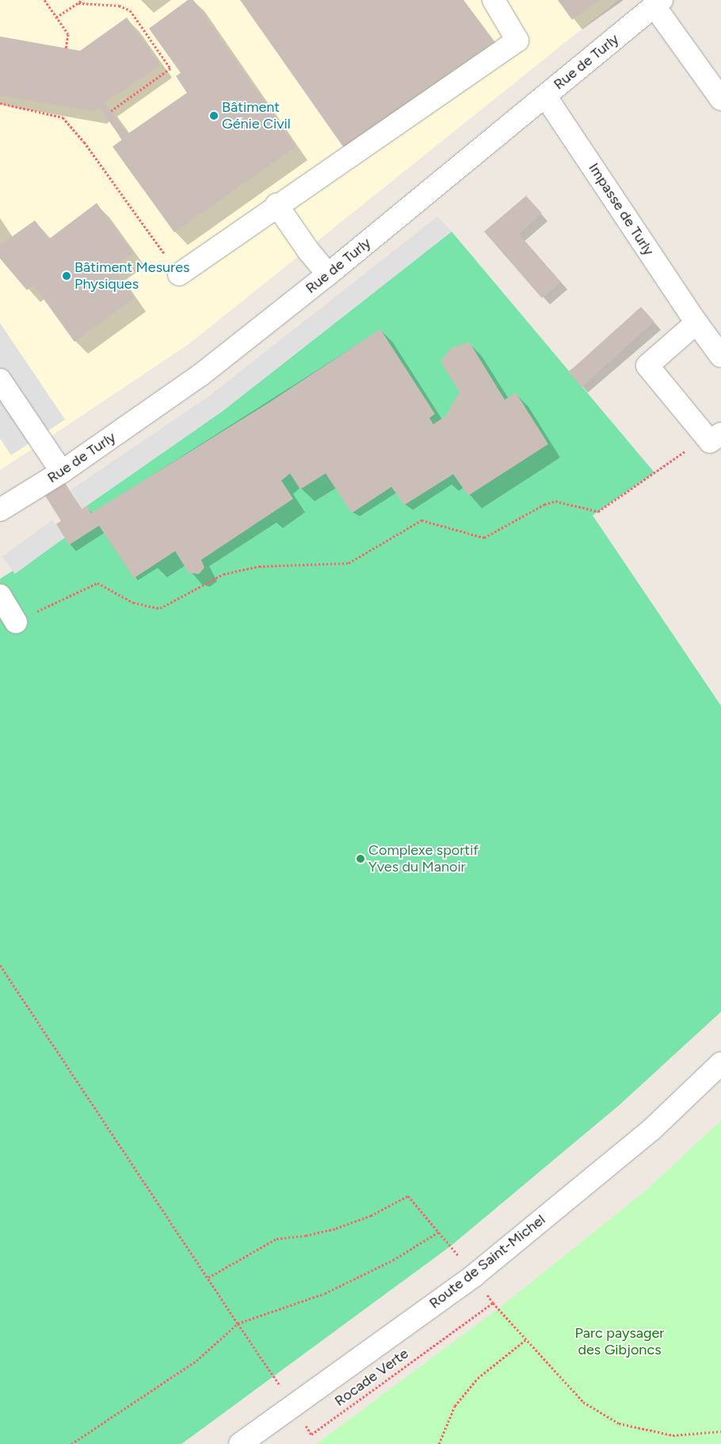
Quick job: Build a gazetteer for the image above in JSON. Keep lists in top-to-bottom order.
{
  "streets": {
    "street": ["Rue de Turly", "Impasse de Turly", "Route de Saint-Michel"],
    "path": ["Rocade Verte"]
  },
  "crossings": [
    ["Rue de Turly", "Impasse de Turly"],
    ["Route de Saint-Michel", "Rocade Verte"]
  ],
  "parks": ["Parc paysager des Gibjoncs"],
  "places": ["Bâtiment Génie Civil", "Bâtiment Mesures Physiques", "Complexe sportif Yves du Manoir"]
}
